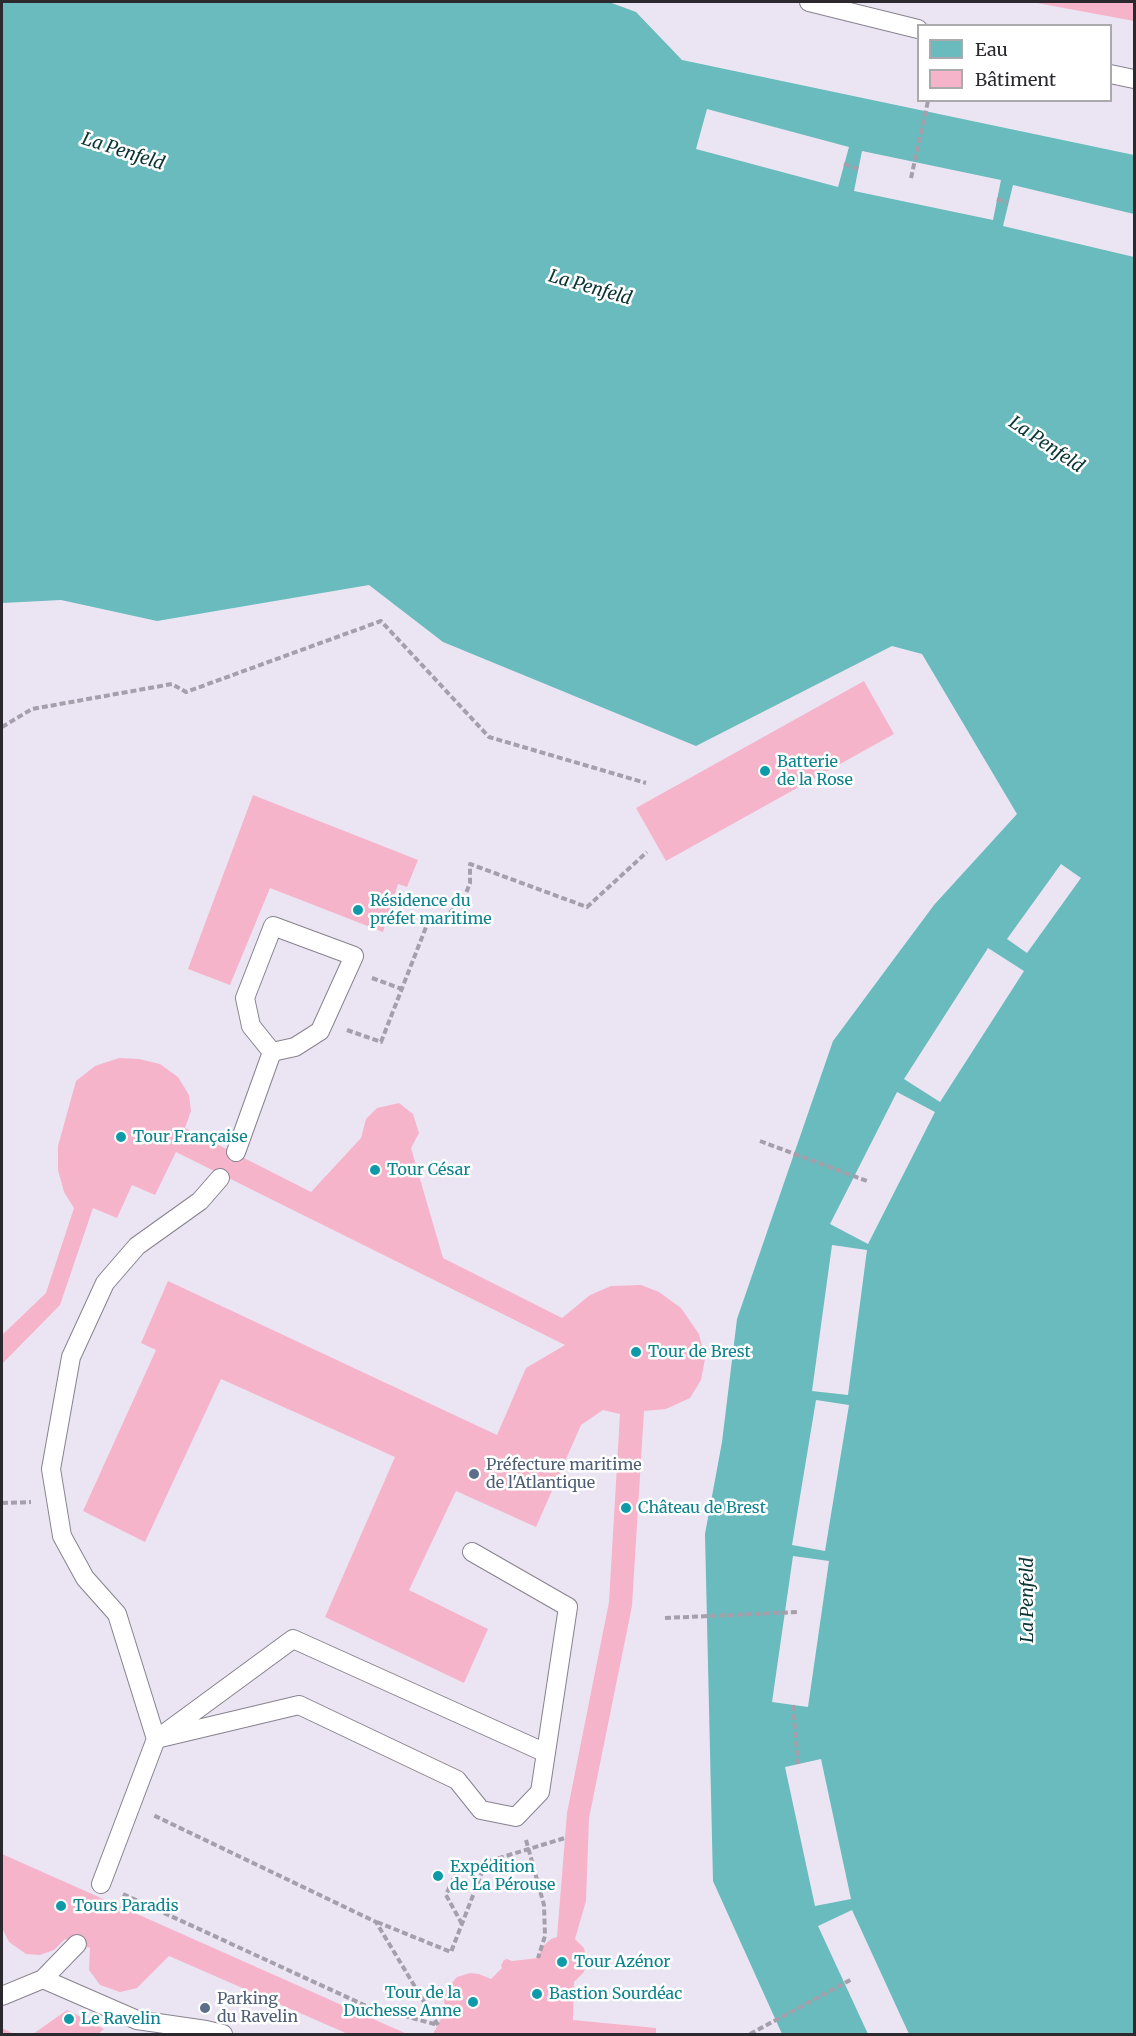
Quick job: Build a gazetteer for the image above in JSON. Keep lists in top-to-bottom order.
{
  "water": ["La Penfeld"],
  "places": [
    "Batterie de la Rose",
    "Résidence du préfet maritime",
    "Tour Française",
    "Tour César",
    "Tour de Brest",
    "Préfecture maritime de l'Atlantique",
    "Château de Brest",
    "Expédition de La Pérouse",
    "Tours Paradis",
    "Tour Azénor",
    "Bastion Sourdéac",
    "Tour de la Duchesse Anne",
    "Parking du Ravelin",
    "Le Ravelin"
  ],
  "legend": ["Eau", "Bâtiment"]
}
